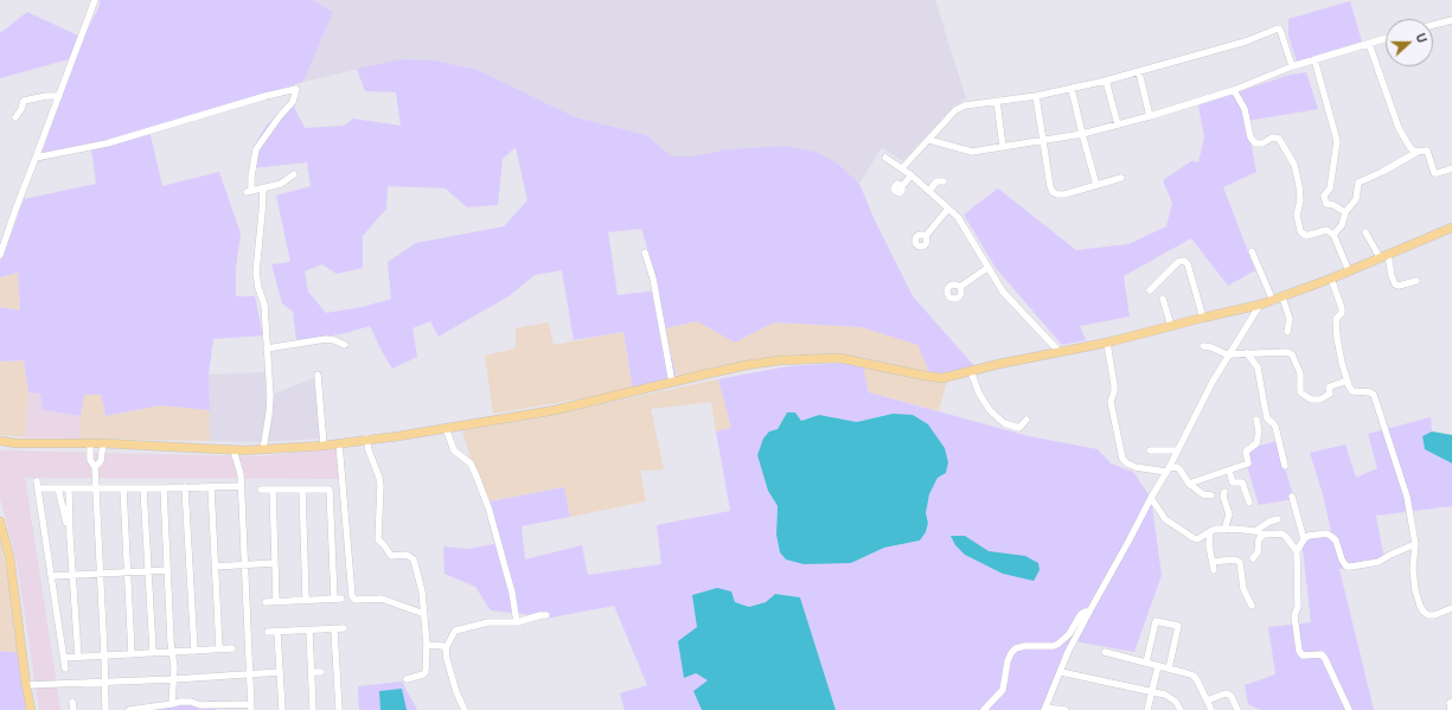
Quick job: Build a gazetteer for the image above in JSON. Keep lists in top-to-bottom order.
{
  "north": "right"
}
